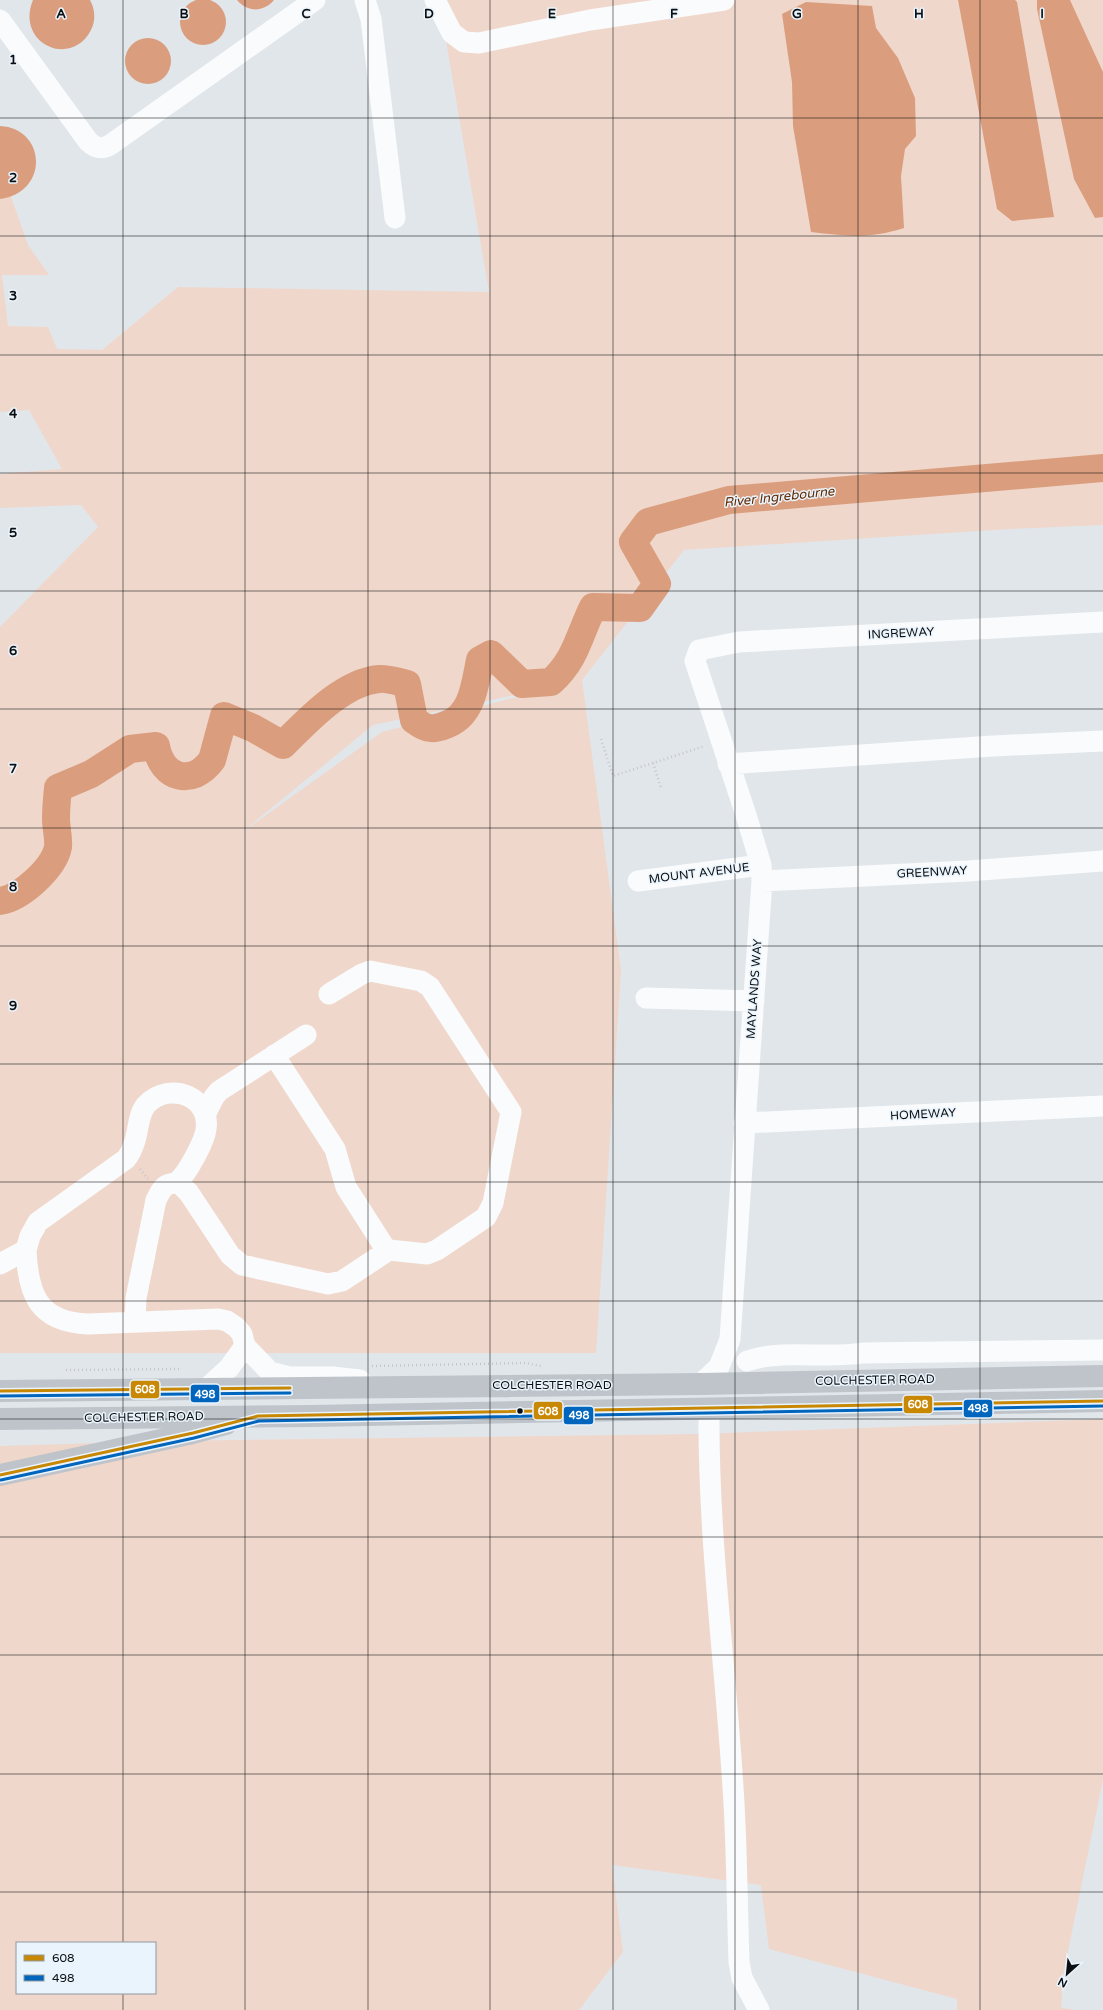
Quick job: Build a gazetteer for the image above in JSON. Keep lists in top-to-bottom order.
{
  "streets": {
    "highway": ["COLCHESTER ROAD"],
    "street": [
      "INGREWAY",
      "GREENWAY",
      "MOUNT AVENUE",
      "MAYLANDS WAY",
      "HOMEWAY"
    ]
  },
  "crossings": [
    ["INGREWAY", "MAYLANDS WAY"],
    ["GREENWAY", "MOUNT AVENUE"],
    ["GREENWAY", "MAYLANDS WAY"],
    ["MOUNT AVENUE", "MAYLANDS WAY"],
    ["MAYLANDS WAY", "HOMEWAY"],
    ["MAYLANDS WAY", "COLCHESTER ROAD"]
  ],
  "water": ["River Ingrebourne"],
  "lines": ["transit line 608", "transit line 498"],
  "legend": ["608", "498"],
  "north": "bottom left",
  "grid": {
    "columns": [
      "A",
      "B",
      "C",
      "D",
      "E",
      "F",
      "G",
      "H",
      "I"
    ],
    "rows": [
      "1",
      "2",
      "3",
      "4",
      "5",
      "6",
      "7",
      "8",
      "9"
    ]
  }
}
